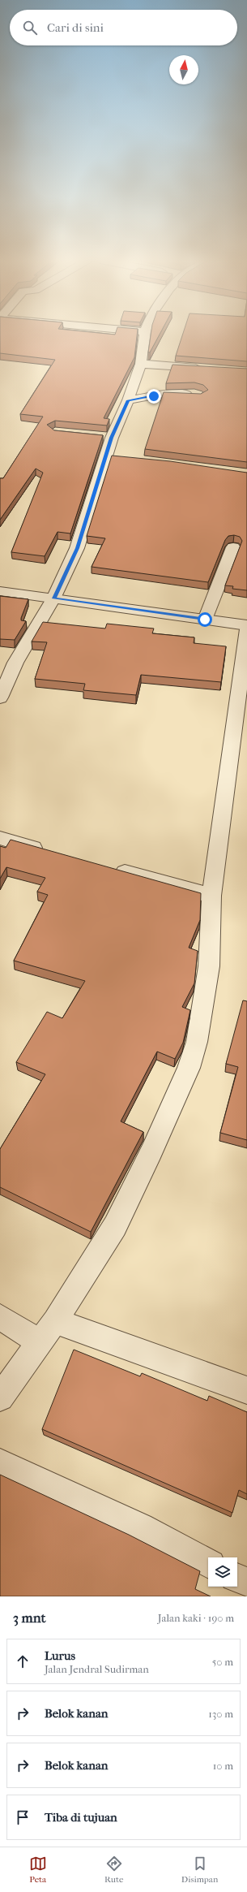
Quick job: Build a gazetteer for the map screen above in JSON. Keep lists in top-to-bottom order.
{
  "north": "top",
  "page": {
    "search": "Cari di sini",
    "heading": ["3 mnt", "Jalan kaki · 190 m"],
    "list": [
      ["Lurus", "Jalan Jendral Sudirman", "50 m"],
      ["Belok kanan", "130 m"],
      ["Belok kanan", "10 m"],
      "Tiba di tujuan"
    ],
    "nav": ["Peta", "Rute", "Disimpan"]
  }
}
